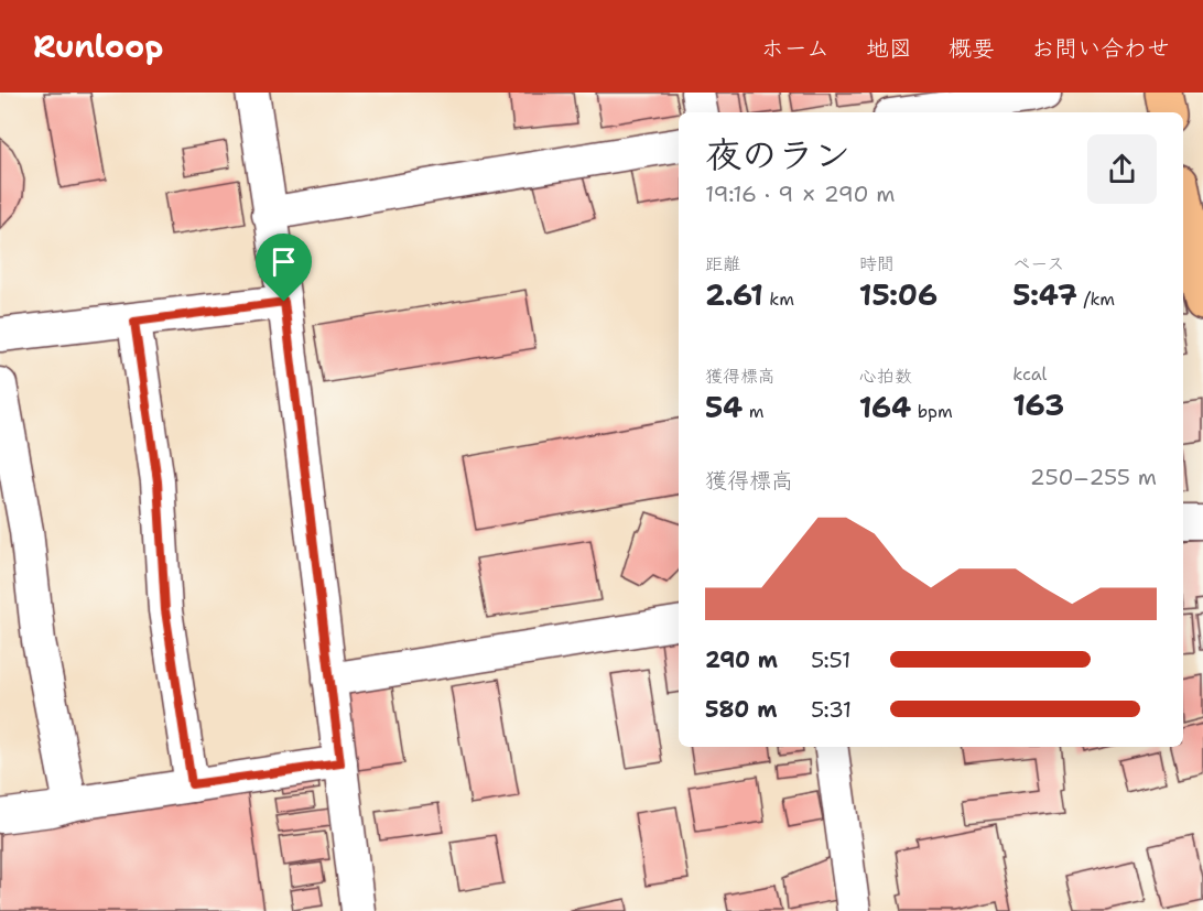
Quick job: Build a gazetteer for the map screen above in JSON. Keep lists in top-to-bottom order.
{
  "page": {
    "header": "Runloop",
    "nav": [
      "ホーム",
      "地図",
      "概要",
      "お問い合わせ"
    ],
    "heading": ["夜のラン", "19:16 · 9 × 290 m"],
    "stats": [
      ["距離", "2.61 km"],
      ["時間", "15:06"],
      ["ペース", "5:47 /km"],
      ["獲得標高", "54 m"],
      ["心拍数", "164 bpm"],
      ["kcal", "163"]
    ],
    "chart": ["獲得標高", "250–255 m"],
    "list": [
      {
        "name": "290 m",
        "note": "5:51"
      },
      {
        "name": "580 m",
        "note": "5:31"
      }
    ]
  }
}
